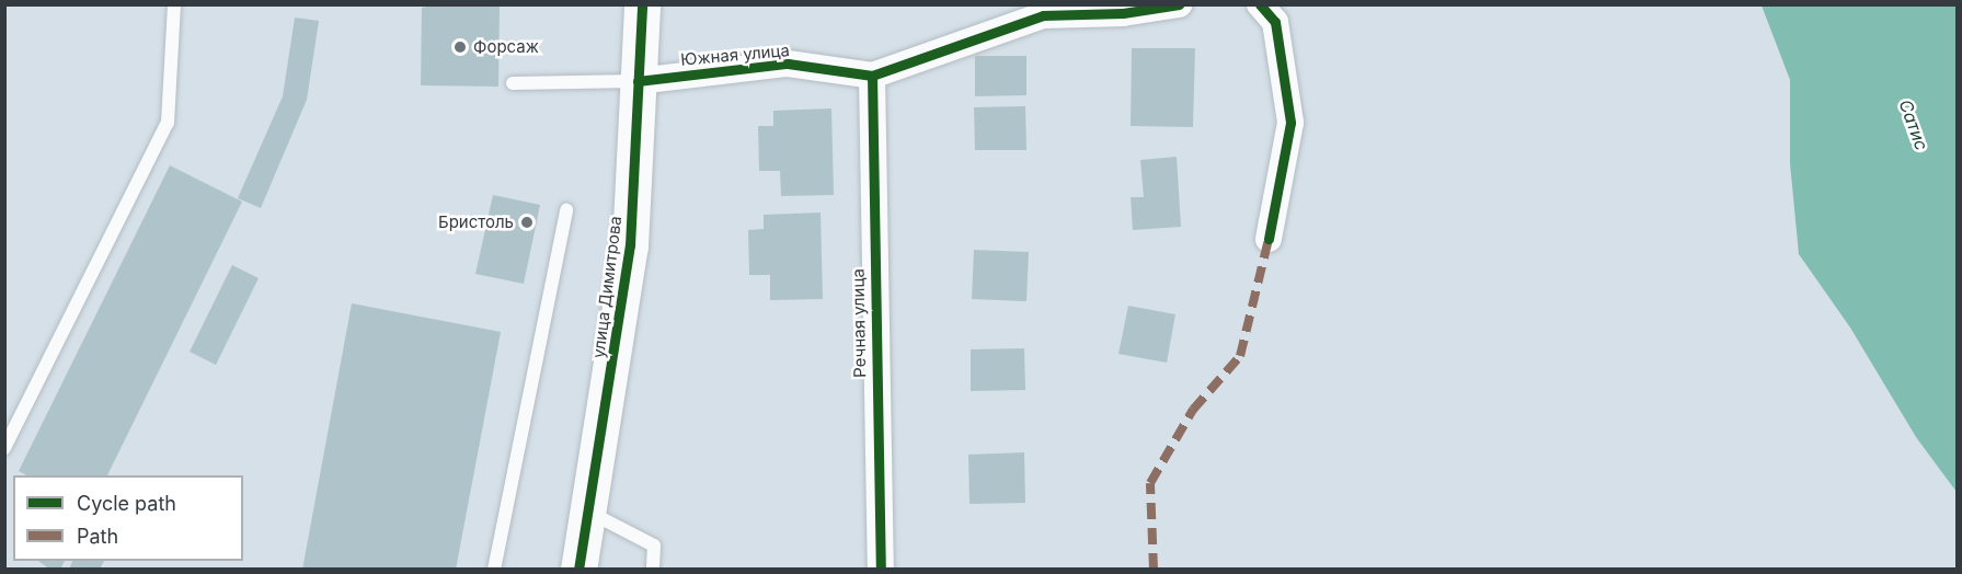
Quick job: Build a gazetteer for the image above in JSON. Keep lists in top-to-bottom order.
{
  "streets": {
    "street": ["Южная улица", "улица Димитрова", "Речная улица"]
  },
  "crossings": [
    ["Южная улица", "улица Димитрова"],
    ["Южная улица", "Речная улица"]
  ],
  "water": ["Сатис"],
  "places": ["Форсаж", "Бристоль"],
  "legend": ["Cycle path", "Path"]
}
